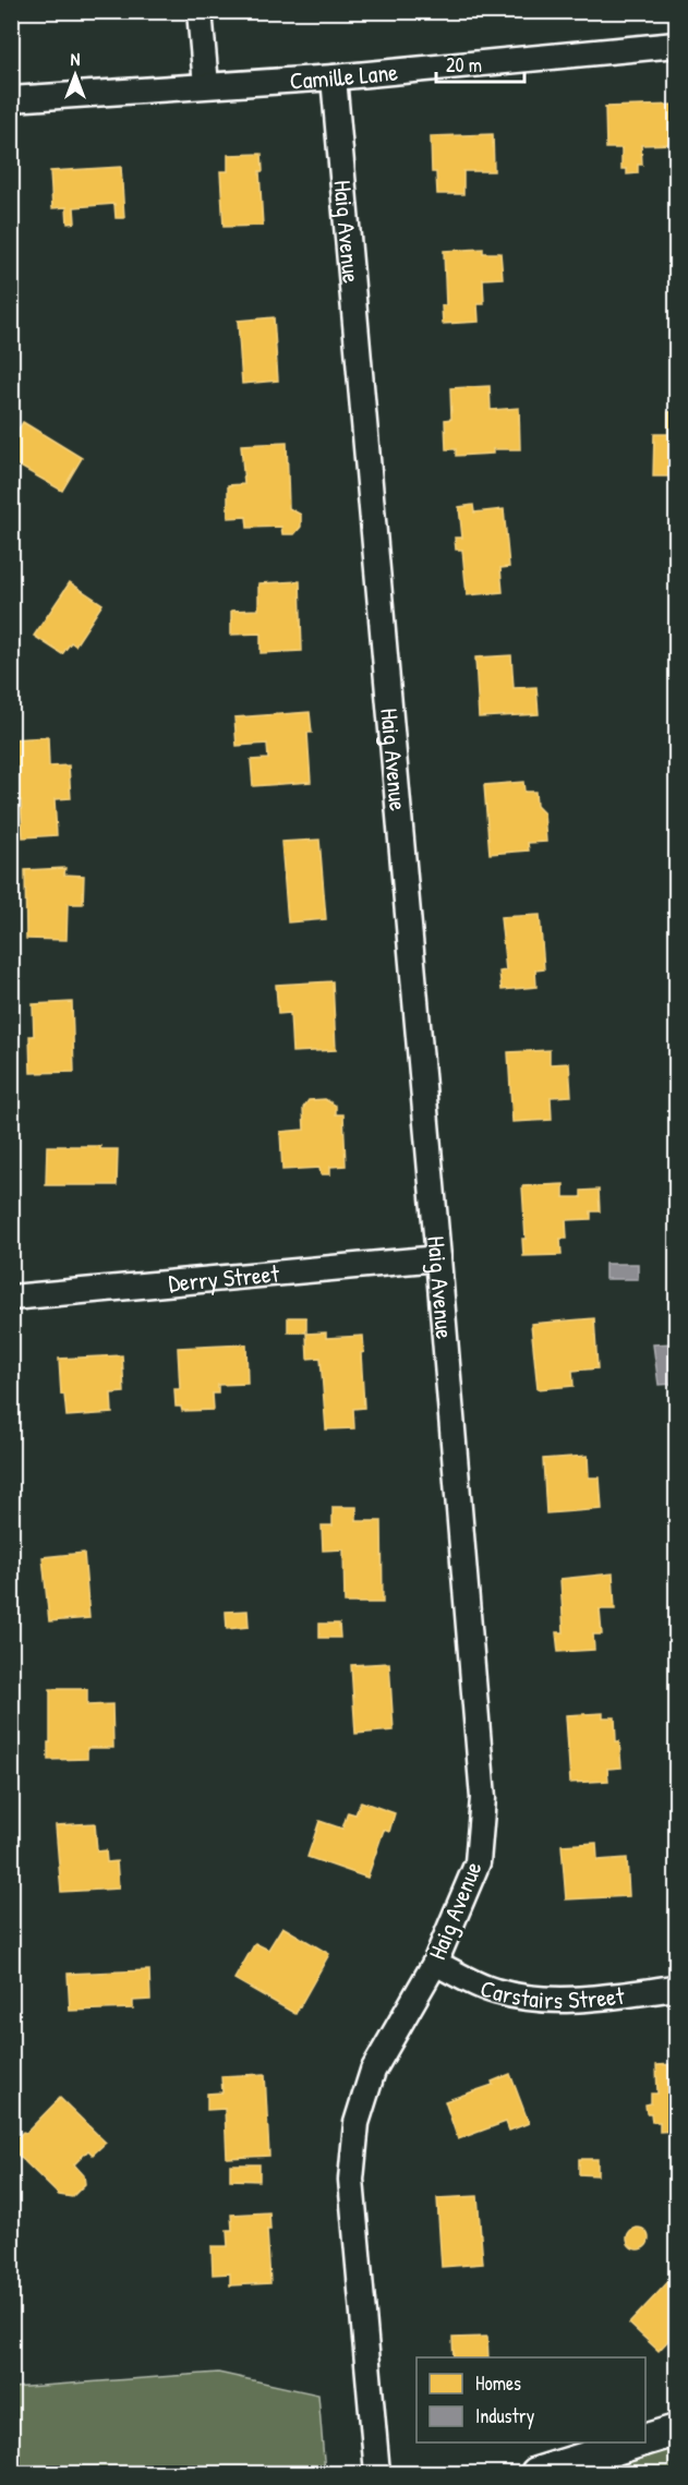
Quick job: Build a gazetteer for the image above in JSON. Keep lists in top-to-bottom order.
{
  "streets": {
    "street": [
      "Camille Lane",
      "Haig Avenue",
      "Derry Street",
      "Carstairs Street"
    ]
  },
  "crossings": [
    ["Camille Lane", "Haig Avenue"],
    ["Haig Avenue", "Derry Street"],
    ["Haig Avenue", "Carstairs Street"]
  ],
  "legend": ["Homes", "Industry"],
  "scale_bar": "20 m",
  "north": "top"
}
